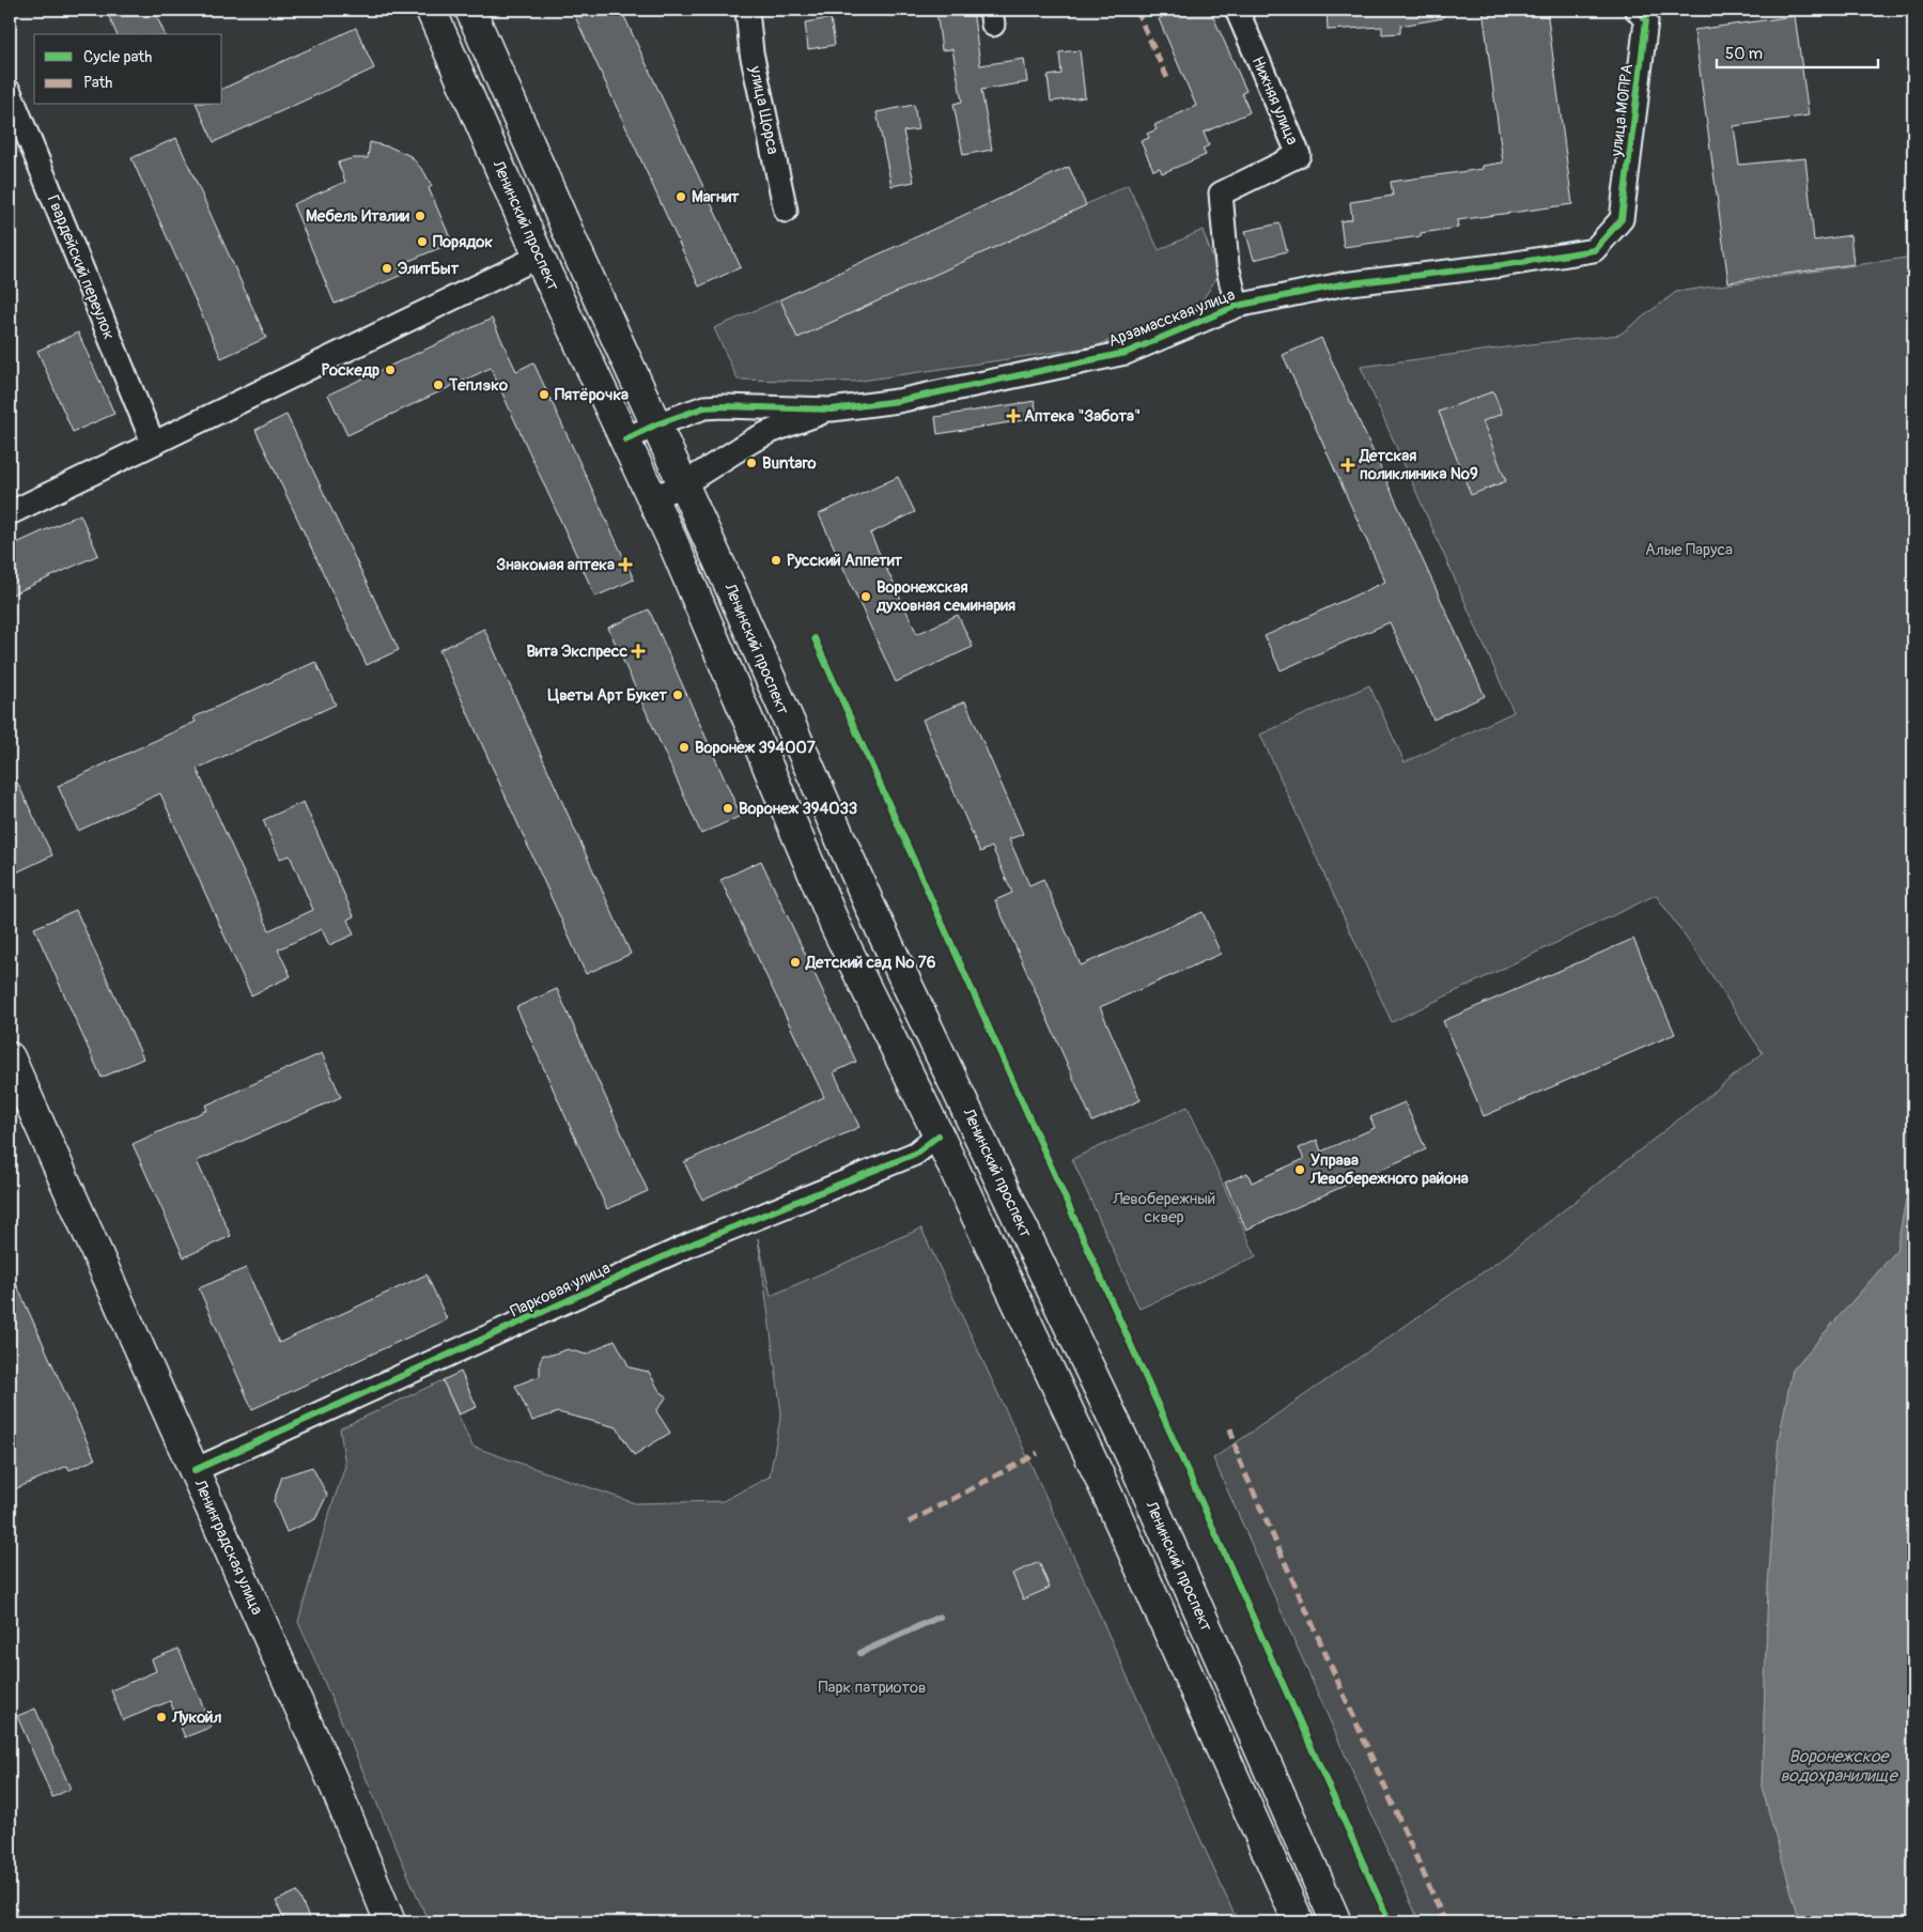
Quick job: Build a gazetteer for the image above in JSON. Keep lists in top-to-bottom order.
{
  "streets": {
    "main road": ["Ленинский проспект", "Ленинградская улица"],
    "street": [
      "Нижняя улица",
      "улица Щорса",
      "улица МОПРА",
      "Гвардейский переулок",
      "Арзамасская улица",
      "Парковая улица"
    ]
  },
  "crossings": [
    ["Нижняя улица", "Арзамасская улица"],
    ["улица МОПРА", "Арзамасская улица"],
    ["Ленинский проспект", "Арзамасская улица"],
    ["Ленинский проспект", "Парковая улица"],
    ["Парковая улица", "Ленинградская улица"]
  ],
  "water": ["Воронежское водохранилище"],
  "parks": ["Алые Паруса", "Левобережный сквер", "Парк патриотов"],
  "places": {
    "other": [
      "Магнит",
      "Мебель Италии",
      "Порядок",
      "ЭлитБыт",
      "Роскедр",
      "Теплэко",
      "Пятёрочка",
      "Buntaro",
      "Русский Аппетит",
      "Воронежская духовная семинария",
      "Цветы Арт Букет",
      "Воронеж 394007",
      "Воронеж 394033",
      "Детский сад № 76",
      "Управа Левобережного района",
      "Лукойл"
    ],
    "health": [
      "Аптека \"Забота\"",
      "Детская поликлиника №9",
      "Знакомая аптека",
      "Вита Экспресс"
    ]
  },
  "legend": ["Cycle path", "Path"],
  "scale_bar": "50 m"
}
